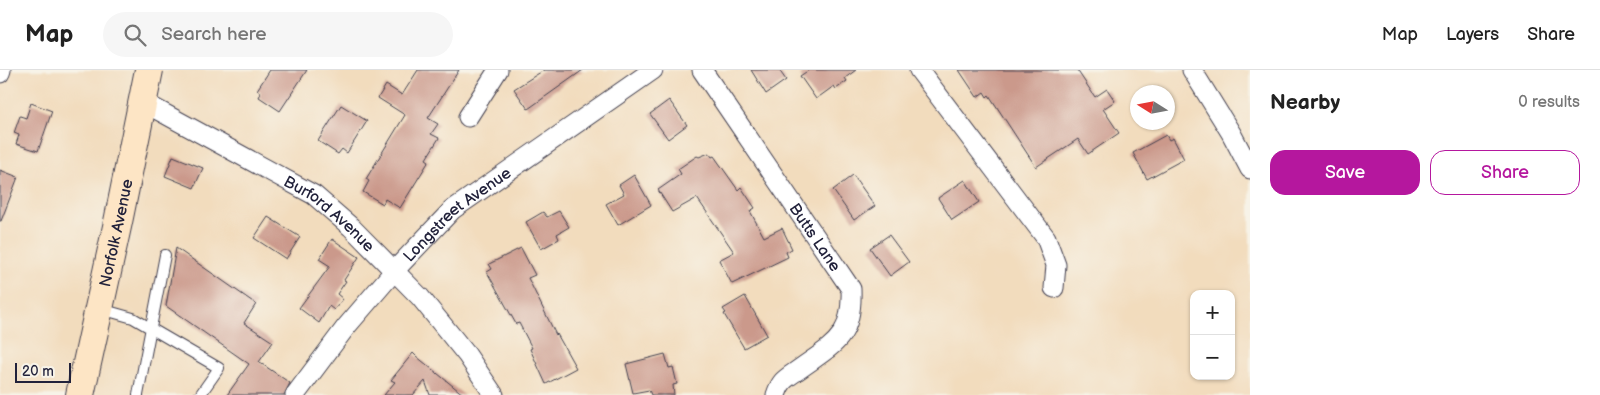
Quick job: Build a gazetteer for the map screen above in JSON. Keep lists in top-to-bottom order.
{
  "streets": {
    "main road": ["Norfolk Avenue"],
    "street": ["Burford Avenue", "Longstreet Avenue", "Butts Lane"]
  },
  "crossings": [
    ["Burford Avenue", "Longstreet Avenue"],
    ["Burford Avenue", "Norfolk Avenue"]
  ],
  "scale_bar": "20 m",
  "north": "left",
  "page": {
    "header": "Map",
    "search": "Search here",
    "nav": ["Map", "Layers", "Share"],
    "heading": ["Nearby", "0 results"],
    "buttons": ["Save", "Share"],
    "map_buttons": ["+", "−"],
    "scale": "20 m"
  }
}
